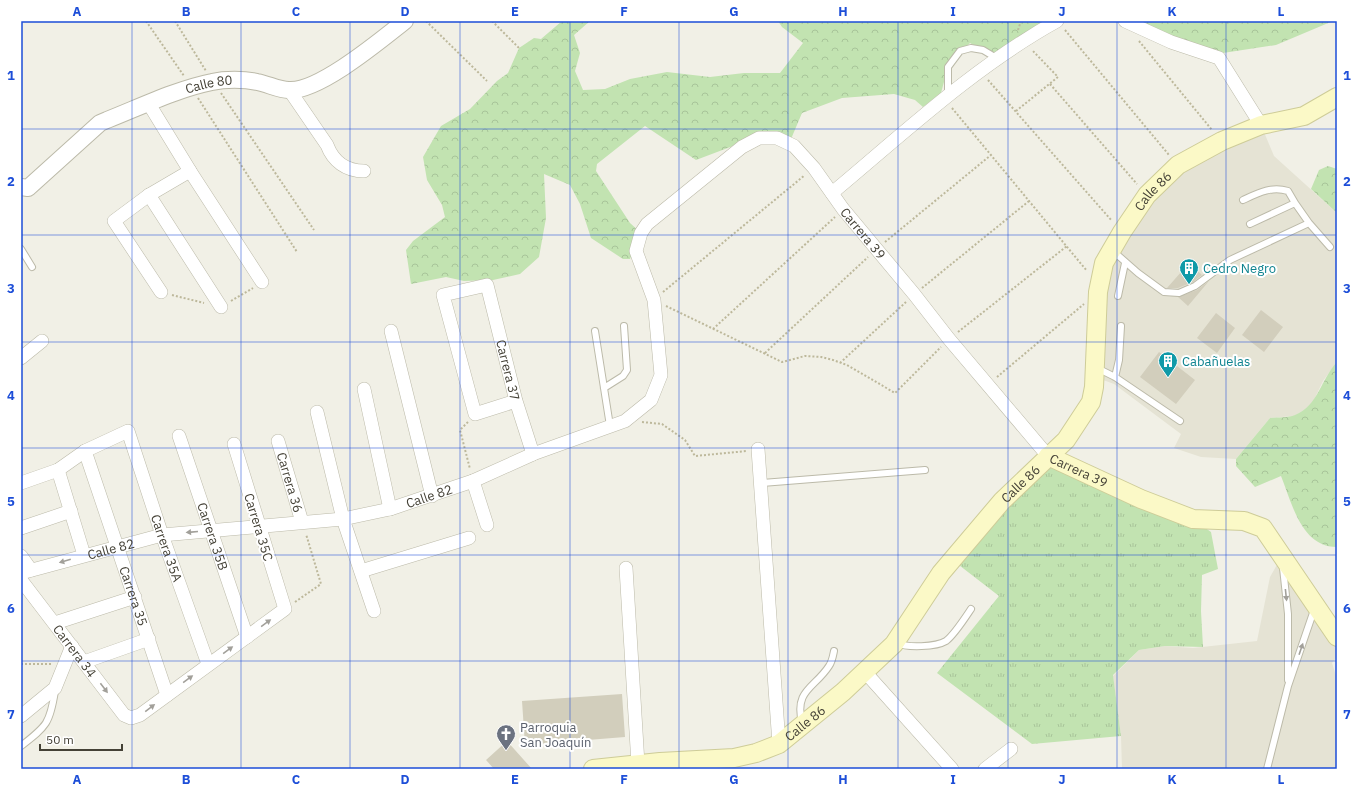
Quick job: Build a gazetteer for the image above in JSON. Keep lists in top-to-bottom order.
{
  "streets": {
    "main road": ["Calle 86", "Carrera 39"],
    "street": [
      "Calle 80",
      "Carrera 37",
      "Carrera 36",
      "Calle 82",
      "Carrera 35C",
      "Carrera 35B",
      "Carrera 35A",
      "Carrera 35",
      "Carrera 34"
    ]
  },
  "crossings": [
    ["Calle 86", "Carrera 39"],
    ["Carrera 39", "Calle 82"],
    ["Carrera 37", "Calle 82"],
    ["Carrera 36", "Calle 82"],
    ["Calle 82", "Carrera 35C"],
    ["Calle 82", "Carrera 35B"],
    ["Calle 82", "Carrera 35A"],
    ["Calle 82", "Carrera 35"],
    ["Carrera 35A", "Carrera 35"],
    ["Carrera 35", "Carrera 34"]
  ],
  "places": {
    "building": ["Cedro Negro", "Cabañuelas"],
    "church": ["Parroquia San Joaquín"]
  },
  "scale_bar": "50 m",
  "grid": {
    "columns": [
      "A",
      "B",
      "C",
      "D",
      "E",
      "F",
      "G",
      "H",
      "I",
      "J",
      "K",
      "L"
    ],
    "rows": [
      "1",
      "2",
      "3",
      "4",
      "5",
      "6",
      "7"
    ]
  }
}
